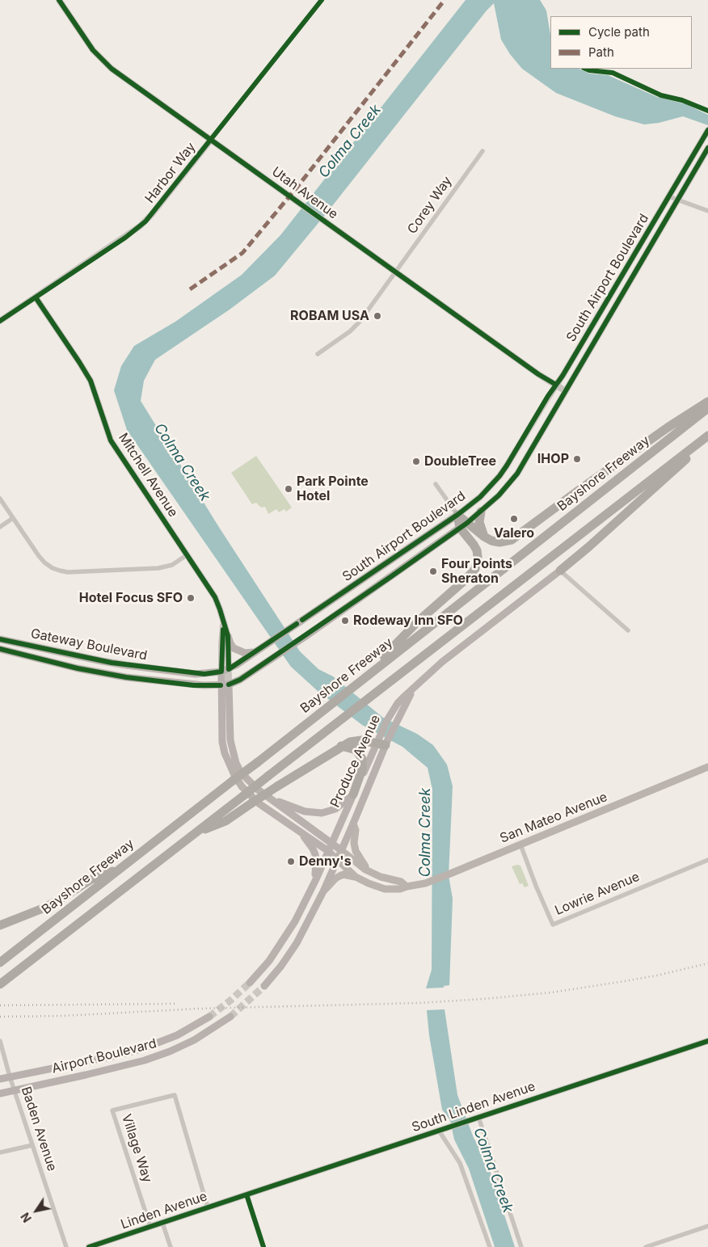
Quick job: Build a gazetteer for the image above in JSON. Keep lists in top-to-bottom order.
{
  "streets": {
    "highway": ["Bayshore Freeway"],
    "main road": [
      "South Airport Boulevard",
      "Gateway Boulevard",
      "Produce Avenue",
      "San Mateo Avenue",
      "Airport Boulevard"
    ],
    "street": [
      "Harbor Way",
      "Utah Avenue",
      "Corey Way",
      "Mitchell Avenue",
      "Lowrie Avenue",
      "South Linden Avenue",
      "Baden Avenue",
      "Village Way",
      "Linden Avenue"
    ]
  },
  "crossings": [
    ["Harbor Way", "Utah Avenue"],
    ["Harbor Way", "Mitchell Avenue"],
    ["Utah Avenue", "Corey Way"],
    ["Utah Avenue", "South Airport Boulevard"],
    ["South Airport Boulevard", "Mitchell Avenue"],
    ["South Airport Boulevard", "Gateway Boulevard"],
    ["Mitchell Avenue", "Gateway Boulevard"],
    ["Produce Avenue", "San Mateo Avenue"],
    ["San Mateo Avenue", "Lowrie Avenue"],
    ["Airport Boulevard", "Baden Avenue"],
    ["South Linden Avenue", "Linden Avenue"],
    ["Village Way", "Linden Avenue"]
  ],
  "water": ["Colma Creek"],
  "places": [
    "ROBAM USA",
    "IHOP",
    "DoubleTree",
    "Park Pointe Hotel",
    "Valero",
    "Four Points Sheraton",
    "Hotel Focus SFO",
    "Rodeway Inn SFO",
    "Denny's"
  ],
  "legend": ["Cycle path", "Path"],
  "north": "bottom left"
}
